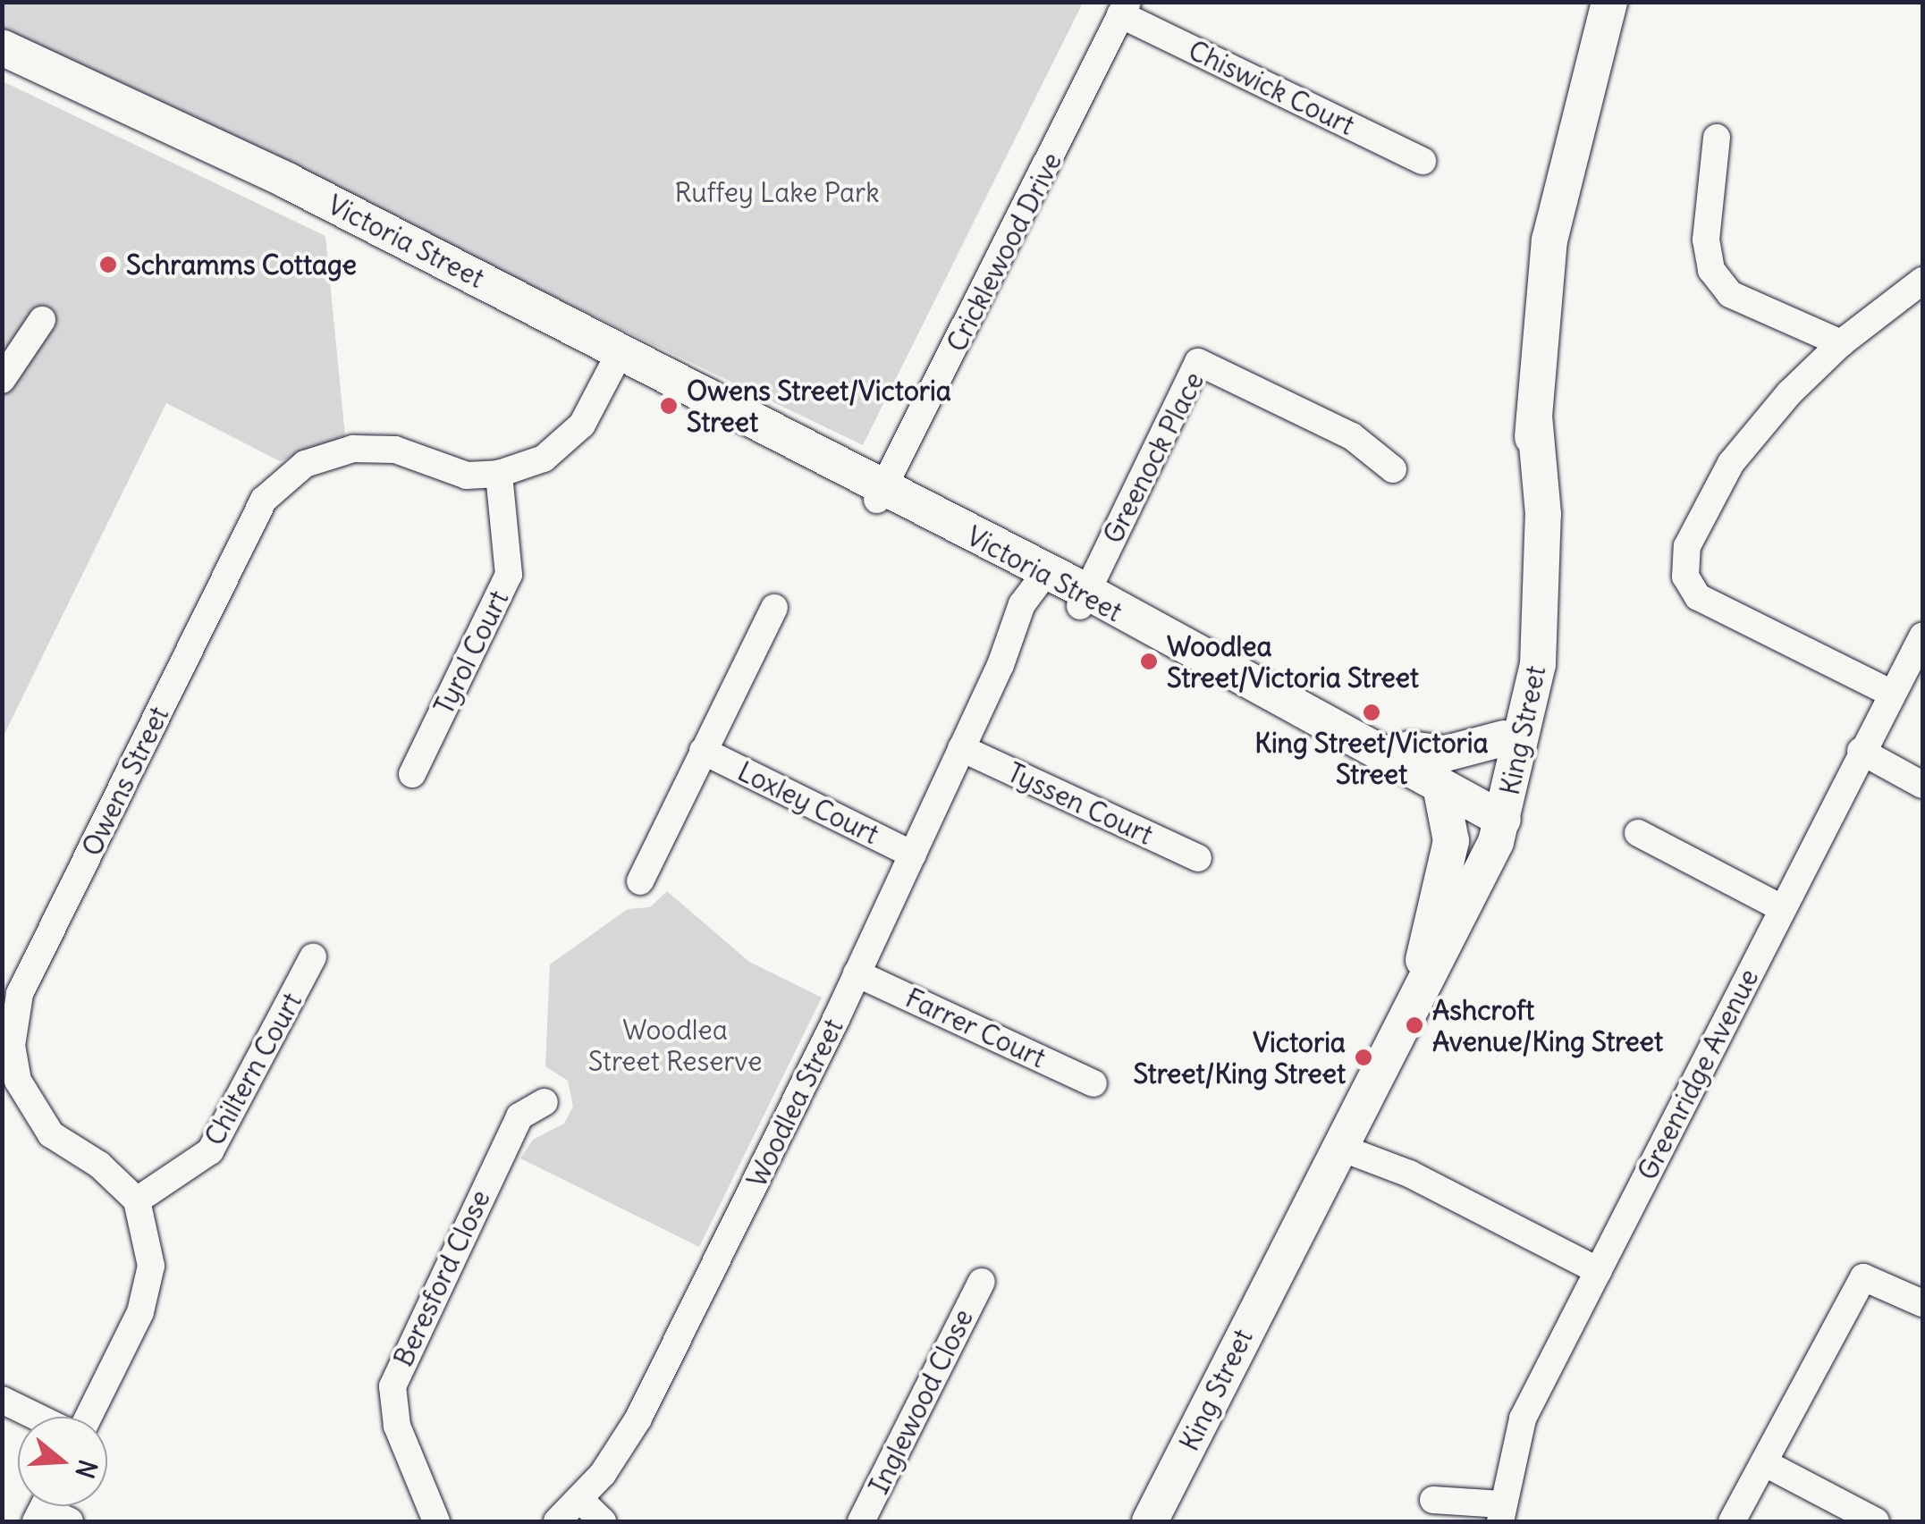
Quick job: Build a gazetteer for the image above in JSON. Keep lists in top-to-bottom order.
{
  "streets": {
    "main road": ["Victoria Street", "King Street"],
    "street": [
      "Chiswick Court",
      "Cricklewood Drive",
      "Greenock Place",
      "Tyrol Court",
      "Owens Street",
      "Loxley Court",
      "Tyssen Court",
      "Farrer Court",
      "Chiltern Court",
      "Greenridge Avenue",
      "Woodlea Street",
      "Beresford Close",
      "Inglewood Close"
    ]
  },
  "crossings": [
    ["Chiswick Court", "Cricklewood Drive"],
    ["Victoria Street", "Cricklewood Drive"],
    ["Victoria Street", "Greenock Place"],
    ["Victoria Street", "King Street"],
    ["Victoria Street", "Owens Street"],
    ["Victoria Street", "Woodlea Street"],
    ["Tyrol Court", "Owens Street"],
    ["Owens Street", "Chiltern Court"],
    ["Loxley Court", "Woodlea Street"],
    ["Tyssen Court", "Woodlea Street"],
    ["Farrer Court", "Woodlea Street"]
  ],
  "parks": ["Ruffey Lake Park", "Woodlea Street Reserve"],
  "places": [
    "Schramms Cottage",
    "Owens Street/Victoria Street",
    "Woodlea Street/Victoria Street",
    "King Street/Victoria Street",
    "Ashcroft Avenue/King Street",
    "Victoria Street/King Street"
  ],
  "north": "right"
}
